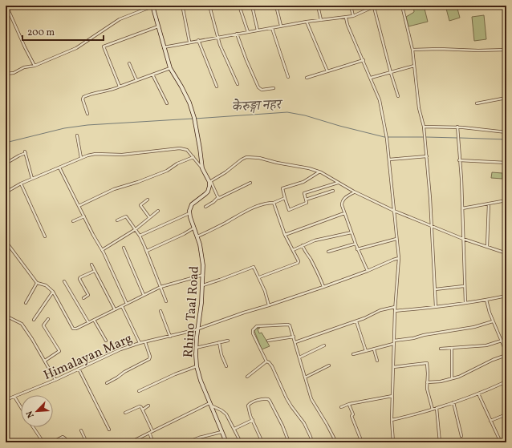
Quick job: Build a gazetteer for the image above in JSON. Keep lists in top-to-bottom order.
{
  "streets": {
    "street": ["Rhino Taal Road", "Himalayan Marg"]
  },
  "crossings": [
    ["Rhino Taal Road", "Himalayan Marg"]
  ],
  "water": ["केेरुङ्गा नहर"],
  "scale_bar": "200 m",
  "north": "bottom left"
}
